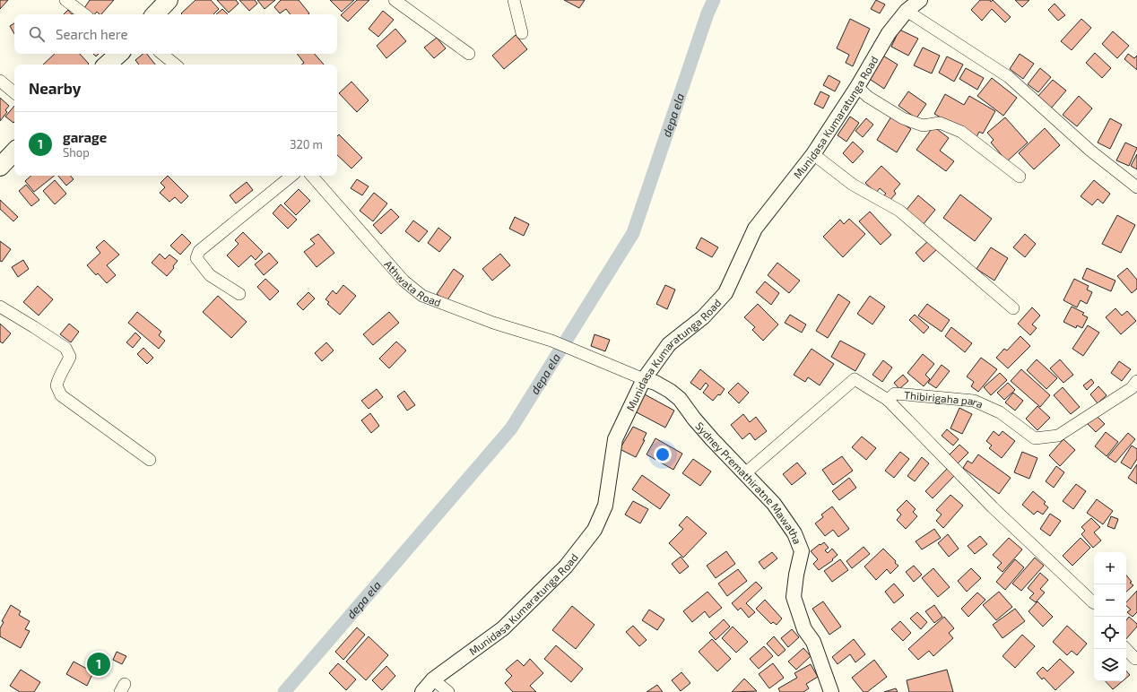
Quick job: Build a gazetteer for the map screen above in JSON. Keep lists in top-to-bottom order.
{
  "streets": {
    "street": [
      "Munidasa Kumaratunga Road",
      "Athwata Road",
      "Thibirigaha para",
      "Sydney Premathiratne Mawatha"
    ]
  },
  "crossings": [
    ["Munidasa Kumaratunga Road", "Athwata Road"],
    ["Munidasa Kumaratunga Road", "Sydney Premathiratne Mawatha"],
    ["Athwata Road", "Sydney Premathiratne Mawatha"],
    ["Thibirigaha para", "Sydney Premathiratne Mawatha"]
  ],
  "water": ["depa ela"],
  "page": {
    "search": "Search here",
    "heading": "Nearby",
    "list": [
      {
        "mark": "1",
        "name": "garage",
        "note": "Shop",
        "value": "320 m"
      }
    ],
    "map_buttons": ["+", "−"],
    "pins": "1"
  }
}
